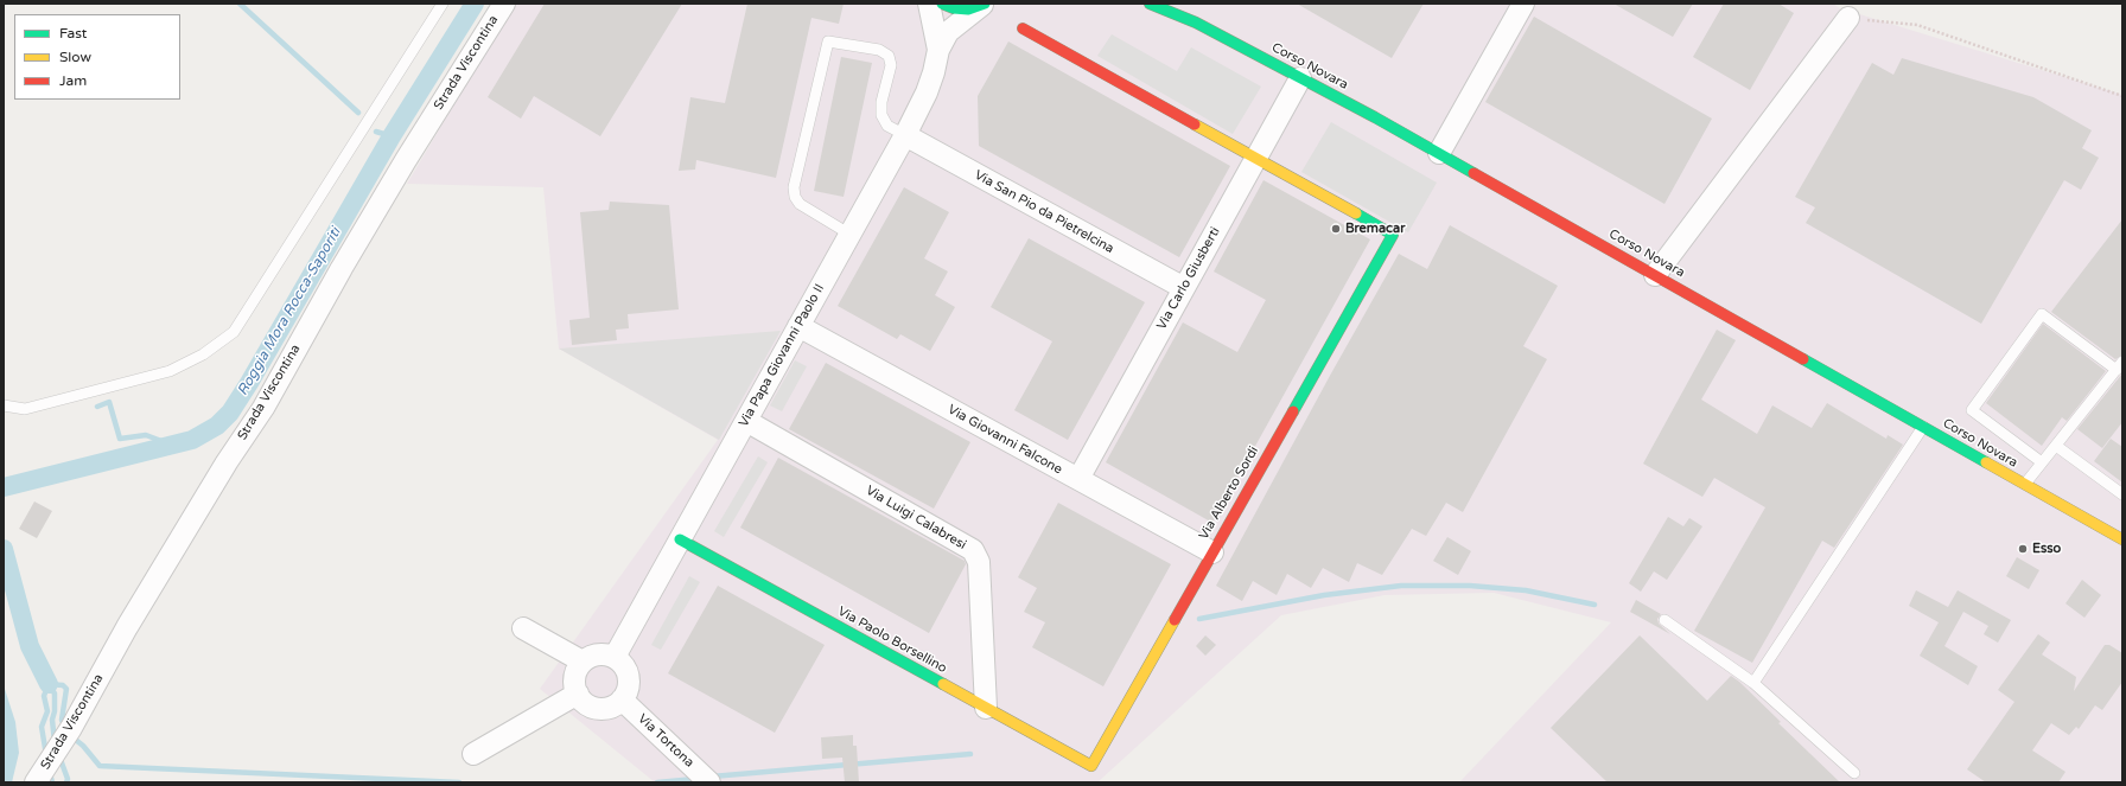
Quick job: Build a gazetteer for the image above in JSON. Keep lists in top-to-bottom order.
{
  "streets": {
    "street": [
      "Strada Viscontina",
      "Corso Novara",
      "Via San Pio da Pietrelcina",
      "Via Carlo Giusberti",
      "Via Papa Giovanni Paolo II",
      "Via Giovanni Falcone",
      "Via Alberto Sordi",
      "Via Luigi Calabresi",
      "Via Paolo Borsellino",
      "Via Tortona"
    ]
  },
  "crossings": [
    ["Corso Novara", "Via Carlo Giusberti"],
    ["Via San Pio da Pietrelcina", "Via Carlo Giusberti"],
    ["Via San Pio da Pietrelcina", "Via Papa Giovanni Paolo II"],
    ["Via Carlo Giusberti", "Via Giovanni Falcone"],
    ["Via Carlo Giusberti", "Via Alberto Sordi"],
    ["Via Papa Giovanni Paolo II", "Via Giovanni Falcone"],
    ["Via Papa Giovanni Paolo II", "Via Luigi Calabresi"],
    ["Via Papa Giovanni Paolo II", "Via Paolo Borsellino"],
    ["Via Papa Giovanni Paolo II", "Via Tortona"],
    ["Via Giovanni Falcone", "Via Alberto Sordi"],
    ["Via Alberto Sordi", "Via Paolo Borsellino"],
    ["Via Luigi Calabresi", "Via Paolo Borsellino"]
  ],
  "water": ["Roggia Mora Rocca-Saporiti"],
  "places": ["Bremacar", "Esso"],
  "legend": ["Fast", "Slow", "Jam"]
}
